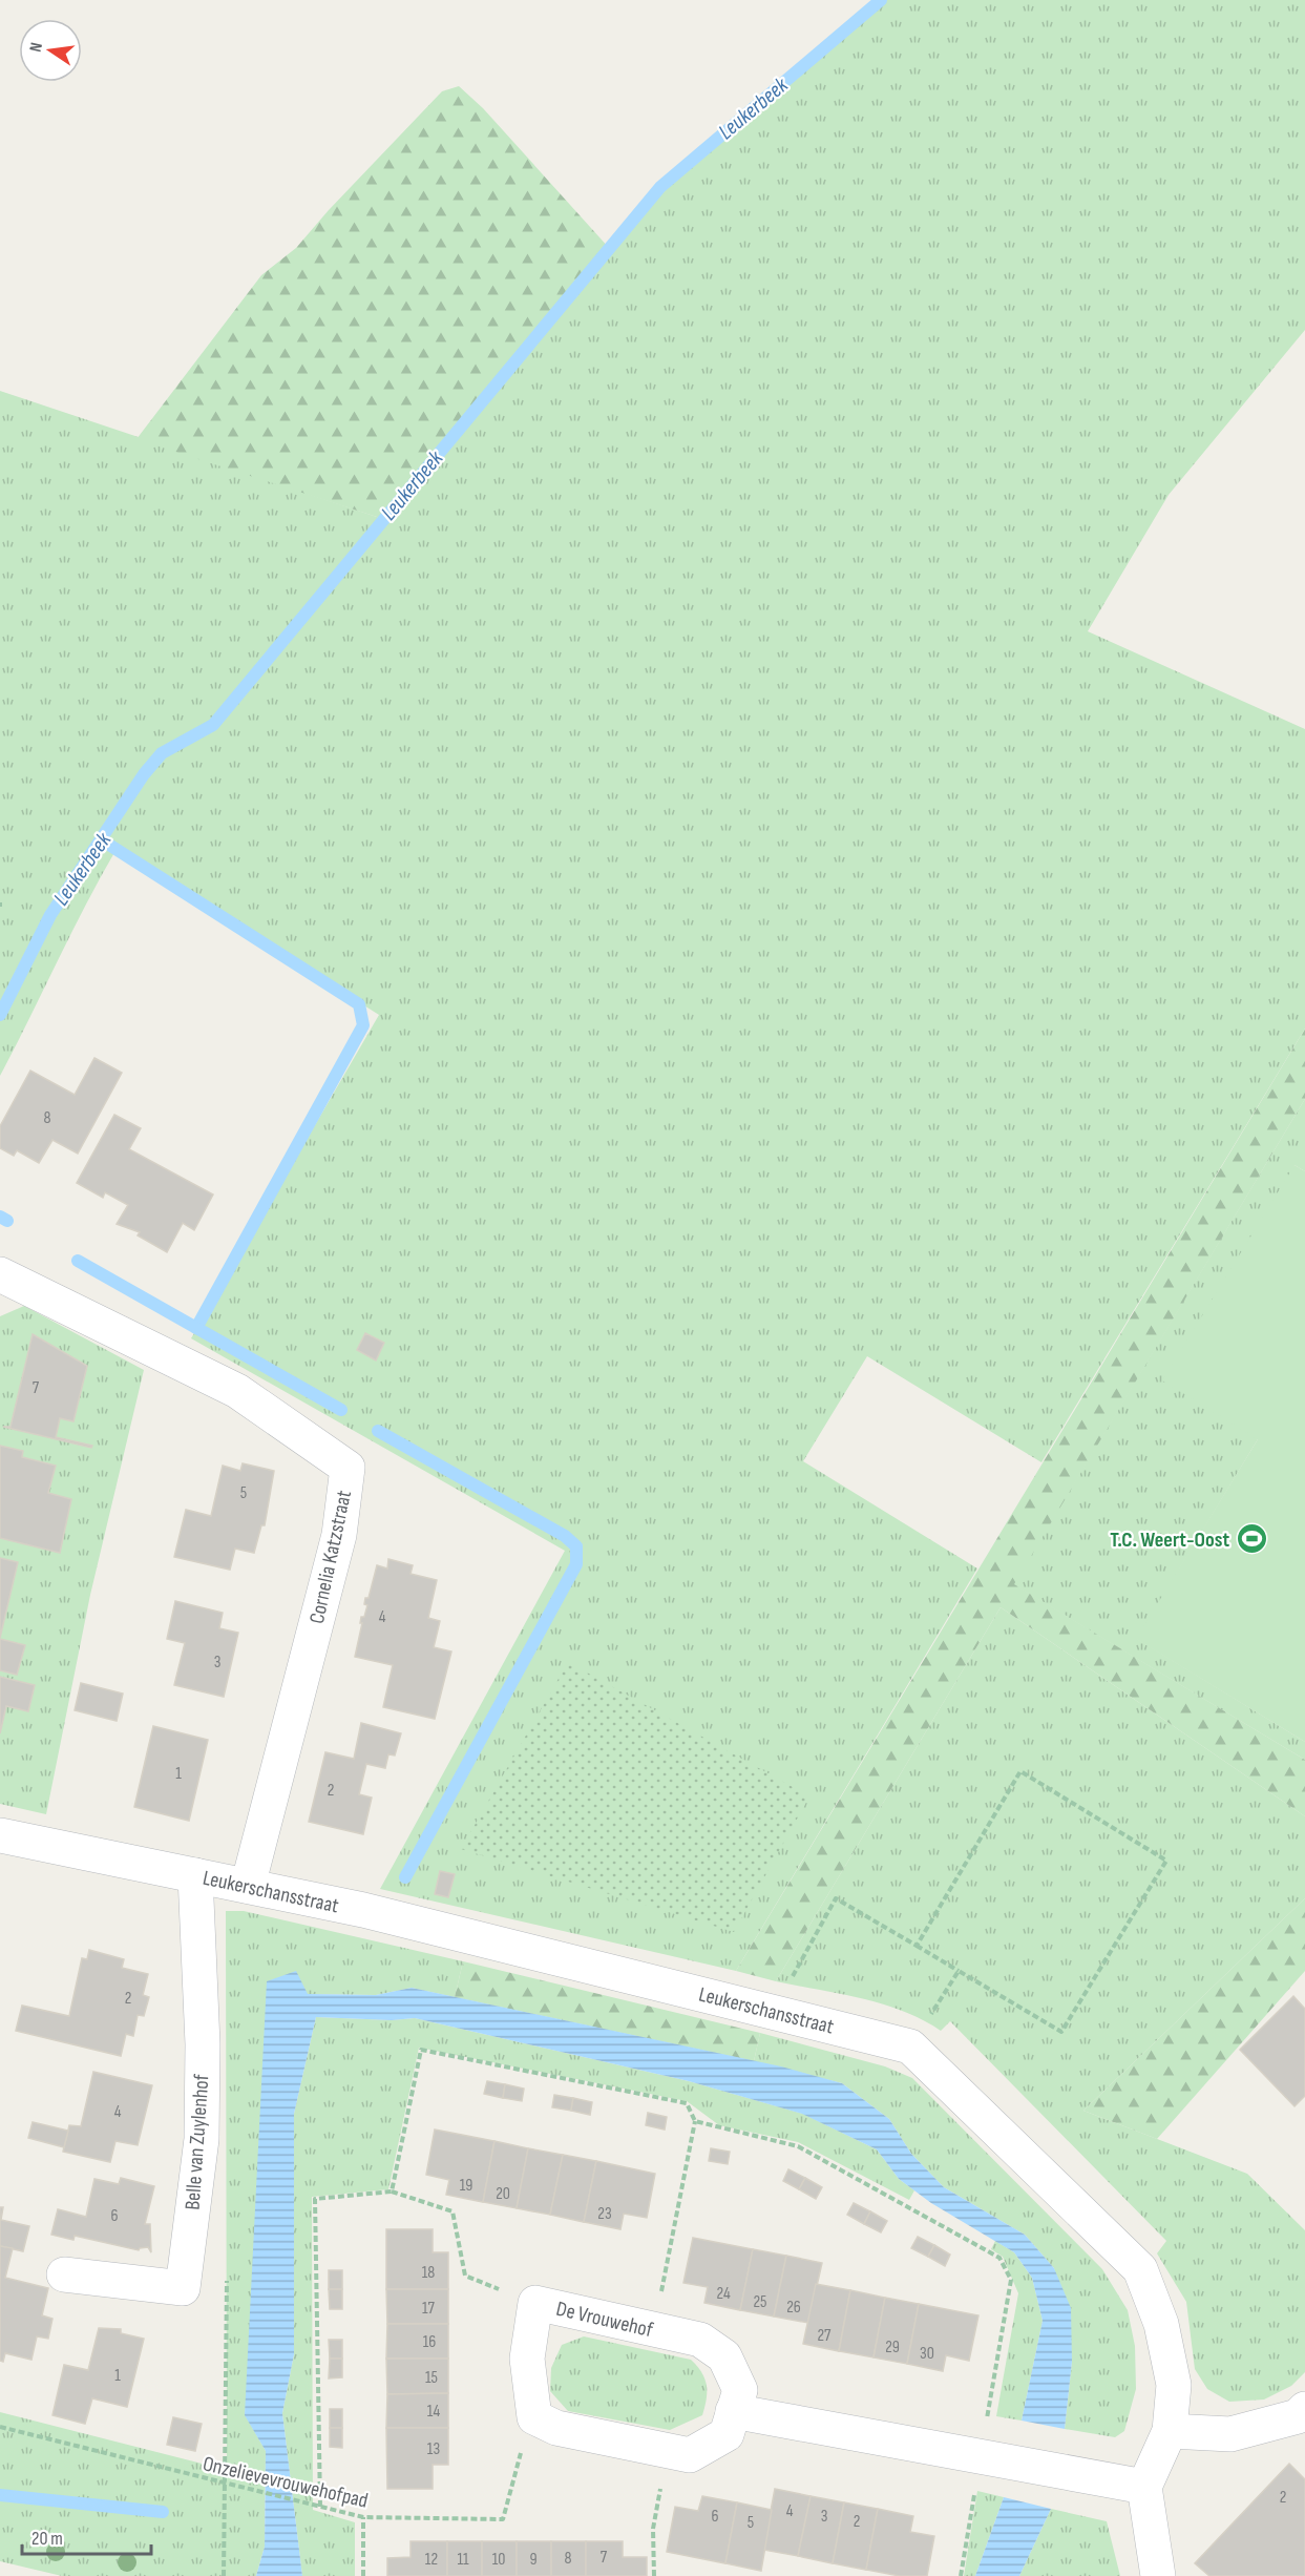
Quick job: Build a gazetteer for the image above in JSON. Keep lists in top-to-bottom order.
{
  "streets": {
    "street": [
      "Cornelia Katzstraat",
      "Leukerschansstraat",
      "Belle van Zuylenhof",
      "De Vrouwehof"
    ],
    "path": ["Onzelievevrouwehofpad"]
  },
  "crossings": [
    ["Cornelia Katzstraat", "Leukerschansstraat"],
    ["Leukerschansstraat", "Belle van Zuylenhof"],
    ["De Vrouwehof", "Onzelievevrouwehofpad"]
  ],
  "water": ["Leukerbeek"],
  "places": {
    "sports": ["T.C. Weert-Oost"]
  },
  "house_numbers": [
    "8",
    "7",
    "5",
    "4",
    "3",
    "1",
    "2",
    "2",
    "4",
    "19",
    "20",
    "23",
    "6",
    "18",
    "24",
    "25",
    "26",
    "17",
    "27",
    "16",
    "29",
    "30",
    "1",
    "15",
    "14",
    "13",
    "2",
    "4",
    "6",
    "3",
    "2",
    "5",
    "7",
    "8",
    "12",
    "11",
    "10",
    "9"
  ],
  "scale_bar": "20 m",
  "north": "left"
}
